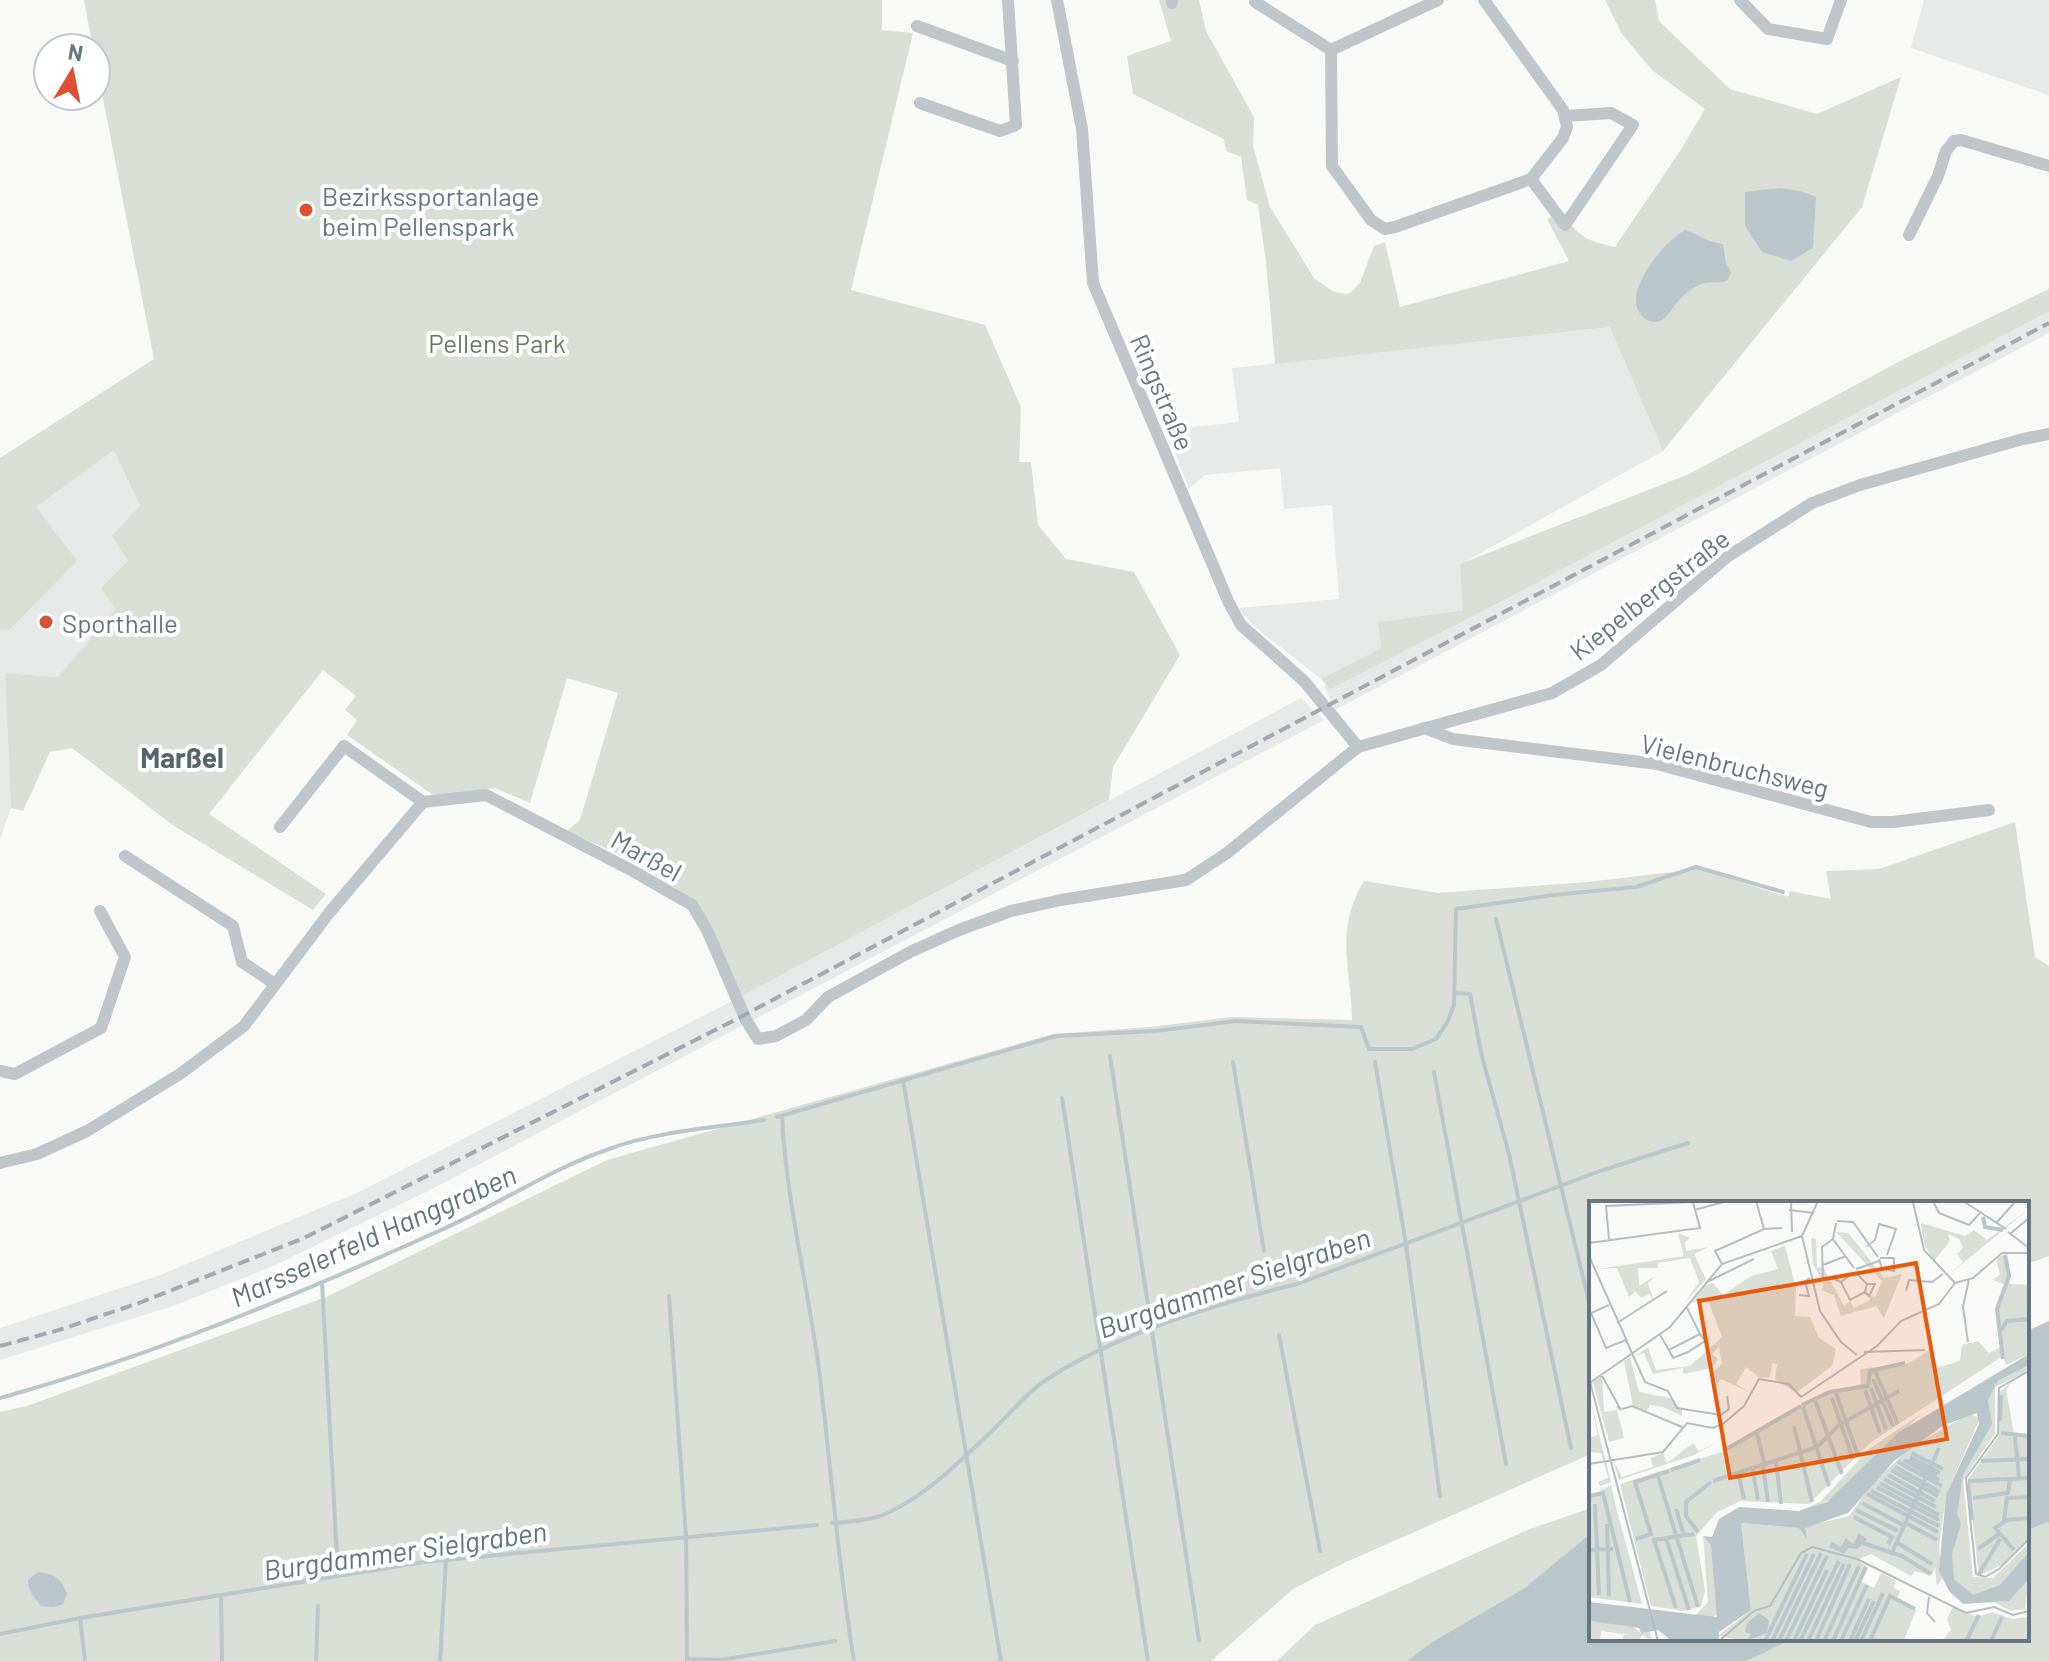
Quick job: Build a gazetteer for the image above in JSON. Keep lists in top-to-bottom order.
{
  "streets": {
    "street": [
      "Ringstraße",
      "Kiepelbergstraße",
      "Vielenbruchsweg",
      "Marßel"
    ]
  },
  "crossings": [
    ["Ringstraße", "Kiepelbergstraße"],
    ["Kiepelbergstraße", "Vielenbruchsweg"],
    ["Kiepelbergstraße", "Marßel"]
  ],
  "districts": ["Marßel"],
  "water": ["Marsselerfeld Hanggraben", "Burgdammer Sielgraben"],
  "parks": ["Pellens Park"],
  "places": ["Bezirkssportanlage beim Pellenspark", "Sporthalle"],
  "north": "top"
}
